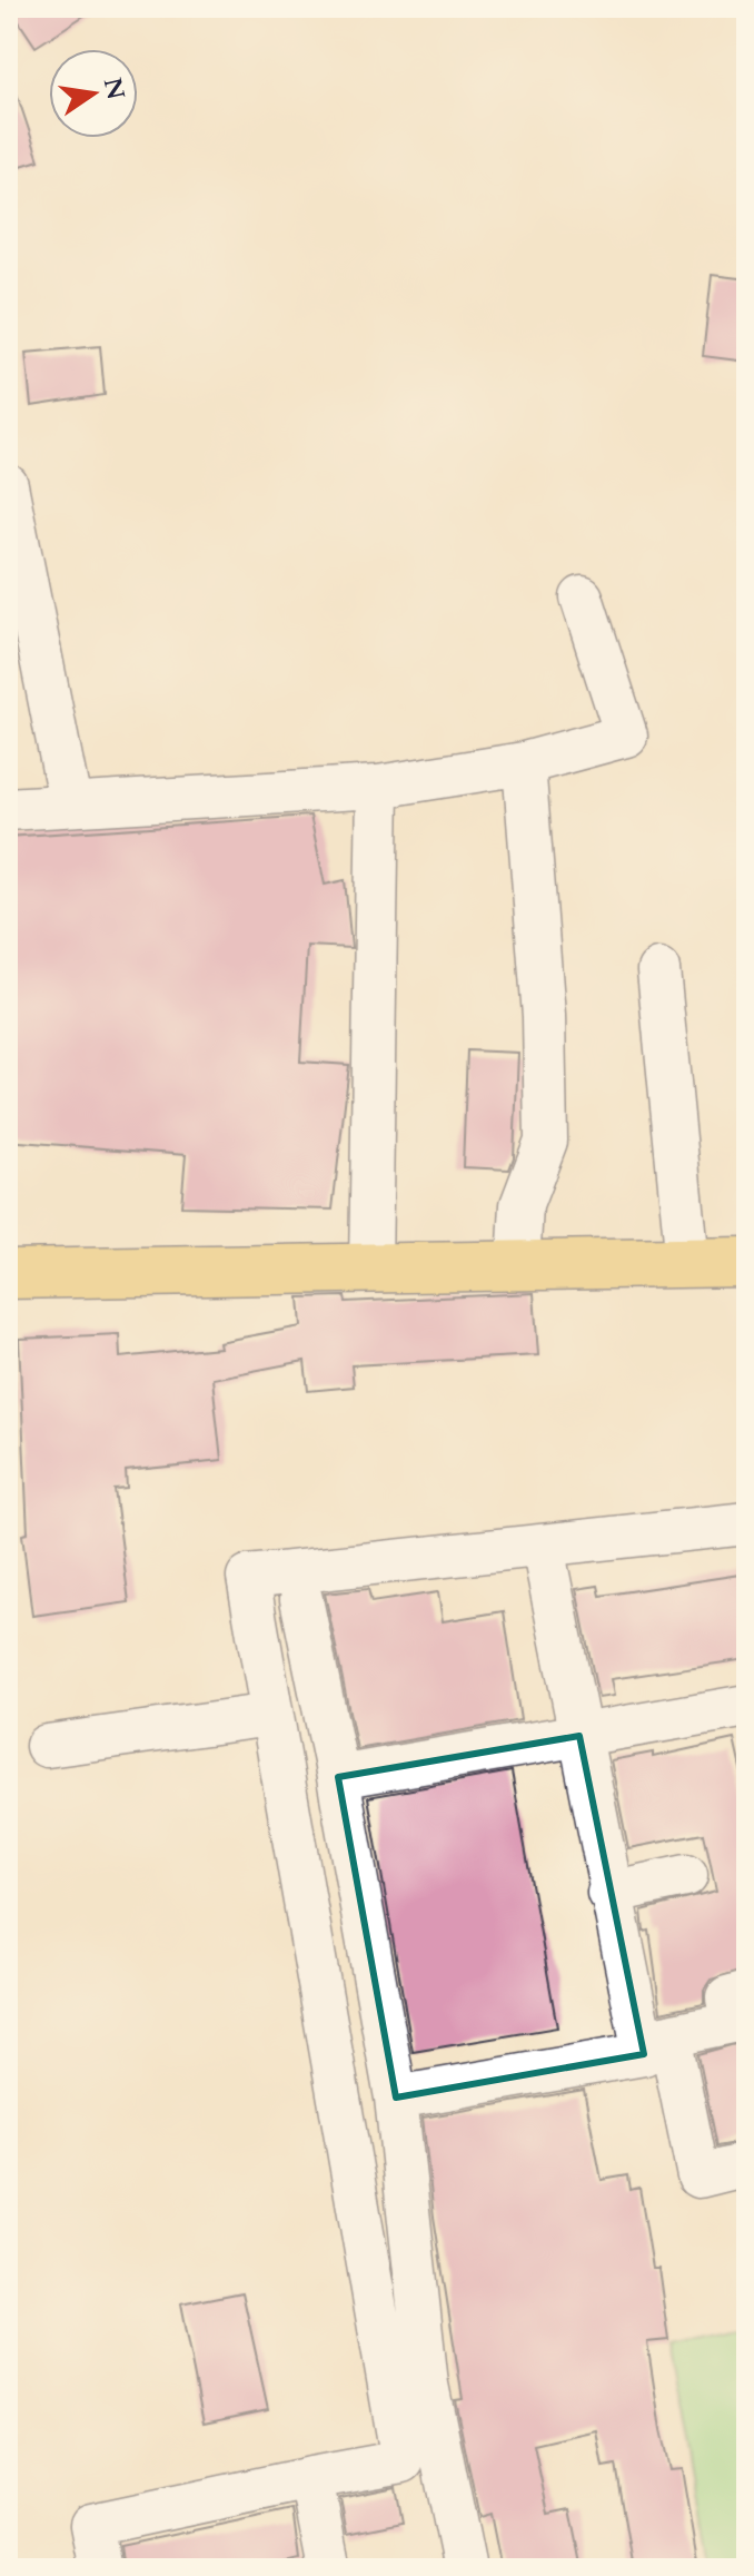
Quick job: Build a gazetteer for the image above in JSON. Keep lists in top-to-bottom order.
{
  "north": "right"
}
